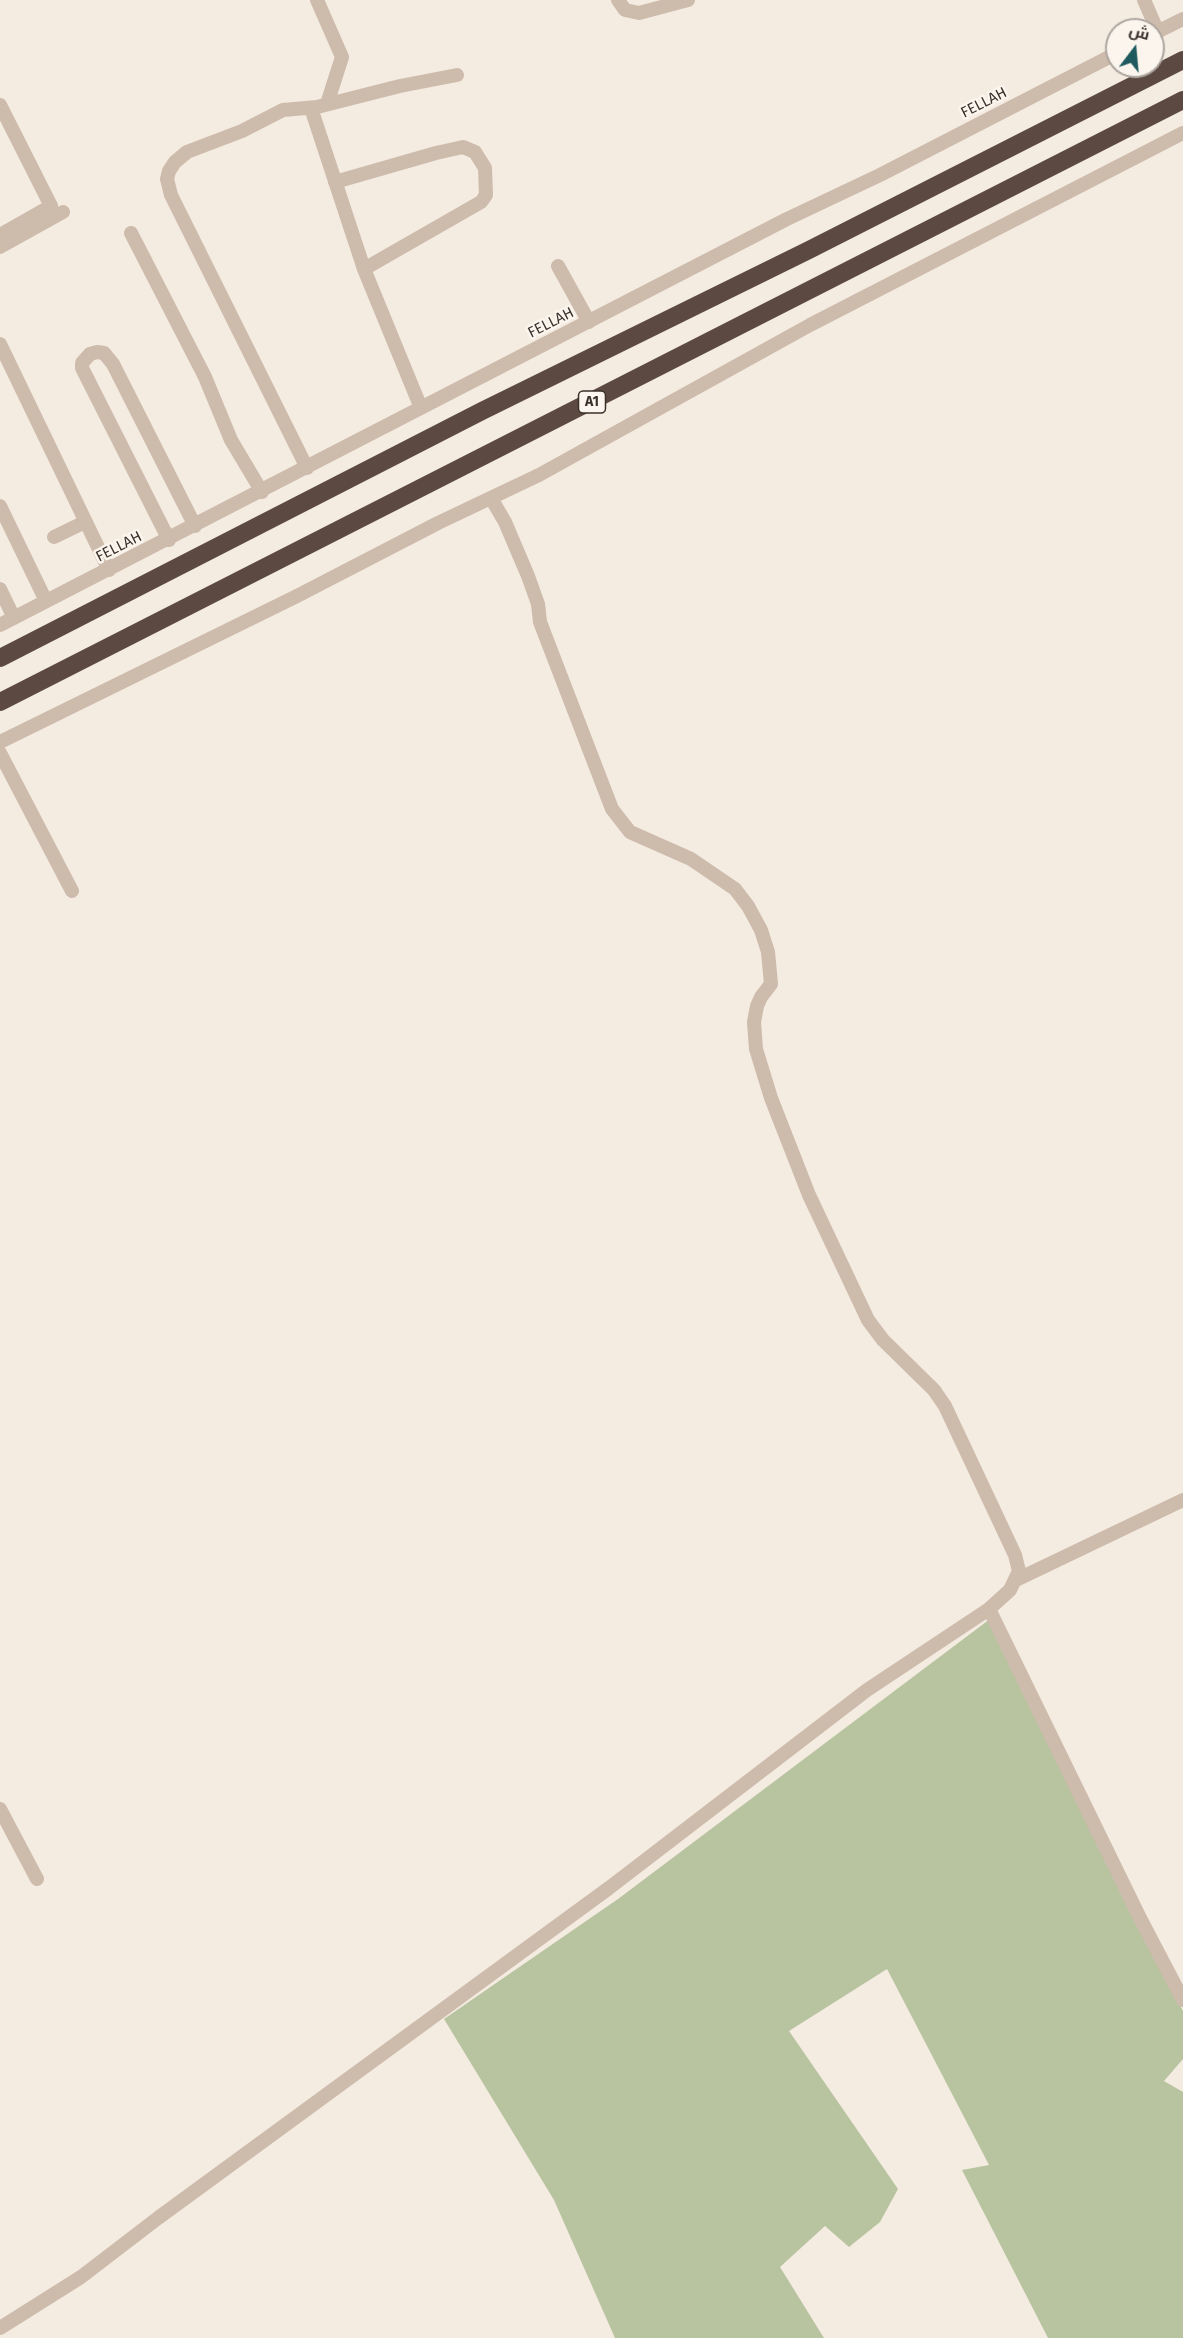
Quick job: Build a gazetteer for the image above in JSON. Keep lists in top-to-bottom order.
{
  "streets": {
    "highway": ["A1"],
    "street": ["FELLAH"]
  },
  "north": "top"
}
